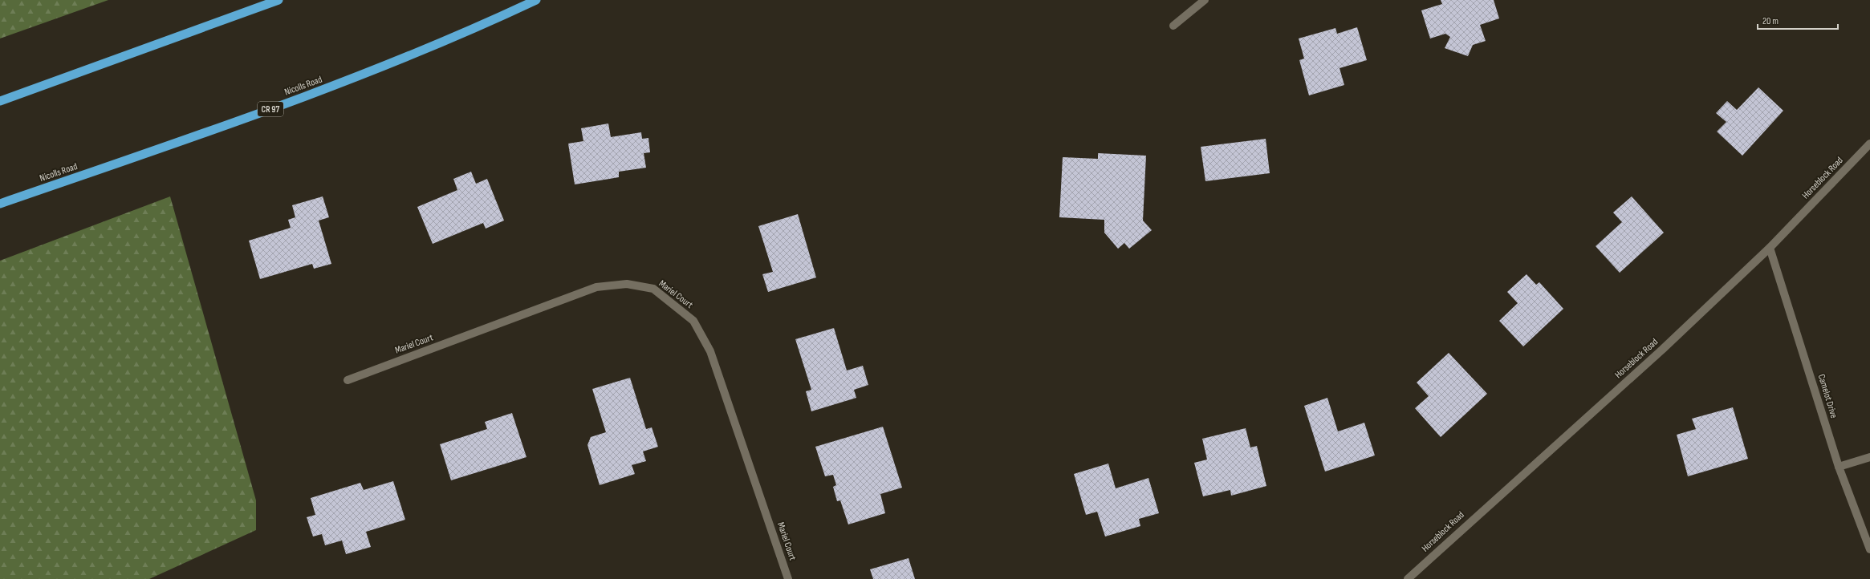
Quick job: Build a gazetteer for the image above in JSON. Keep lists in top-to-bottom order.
{
  "streets": {
    "highway": ["Nicolls Road", "CR 97"],
    "street": ["Horseblock Road", "Mariel Court", "Camelot Drive"]
  },
  "crossings": [
    ["Horseblock Road", "Camelot Drive"]
  ],
  "scale_bar": "20 m"
}
